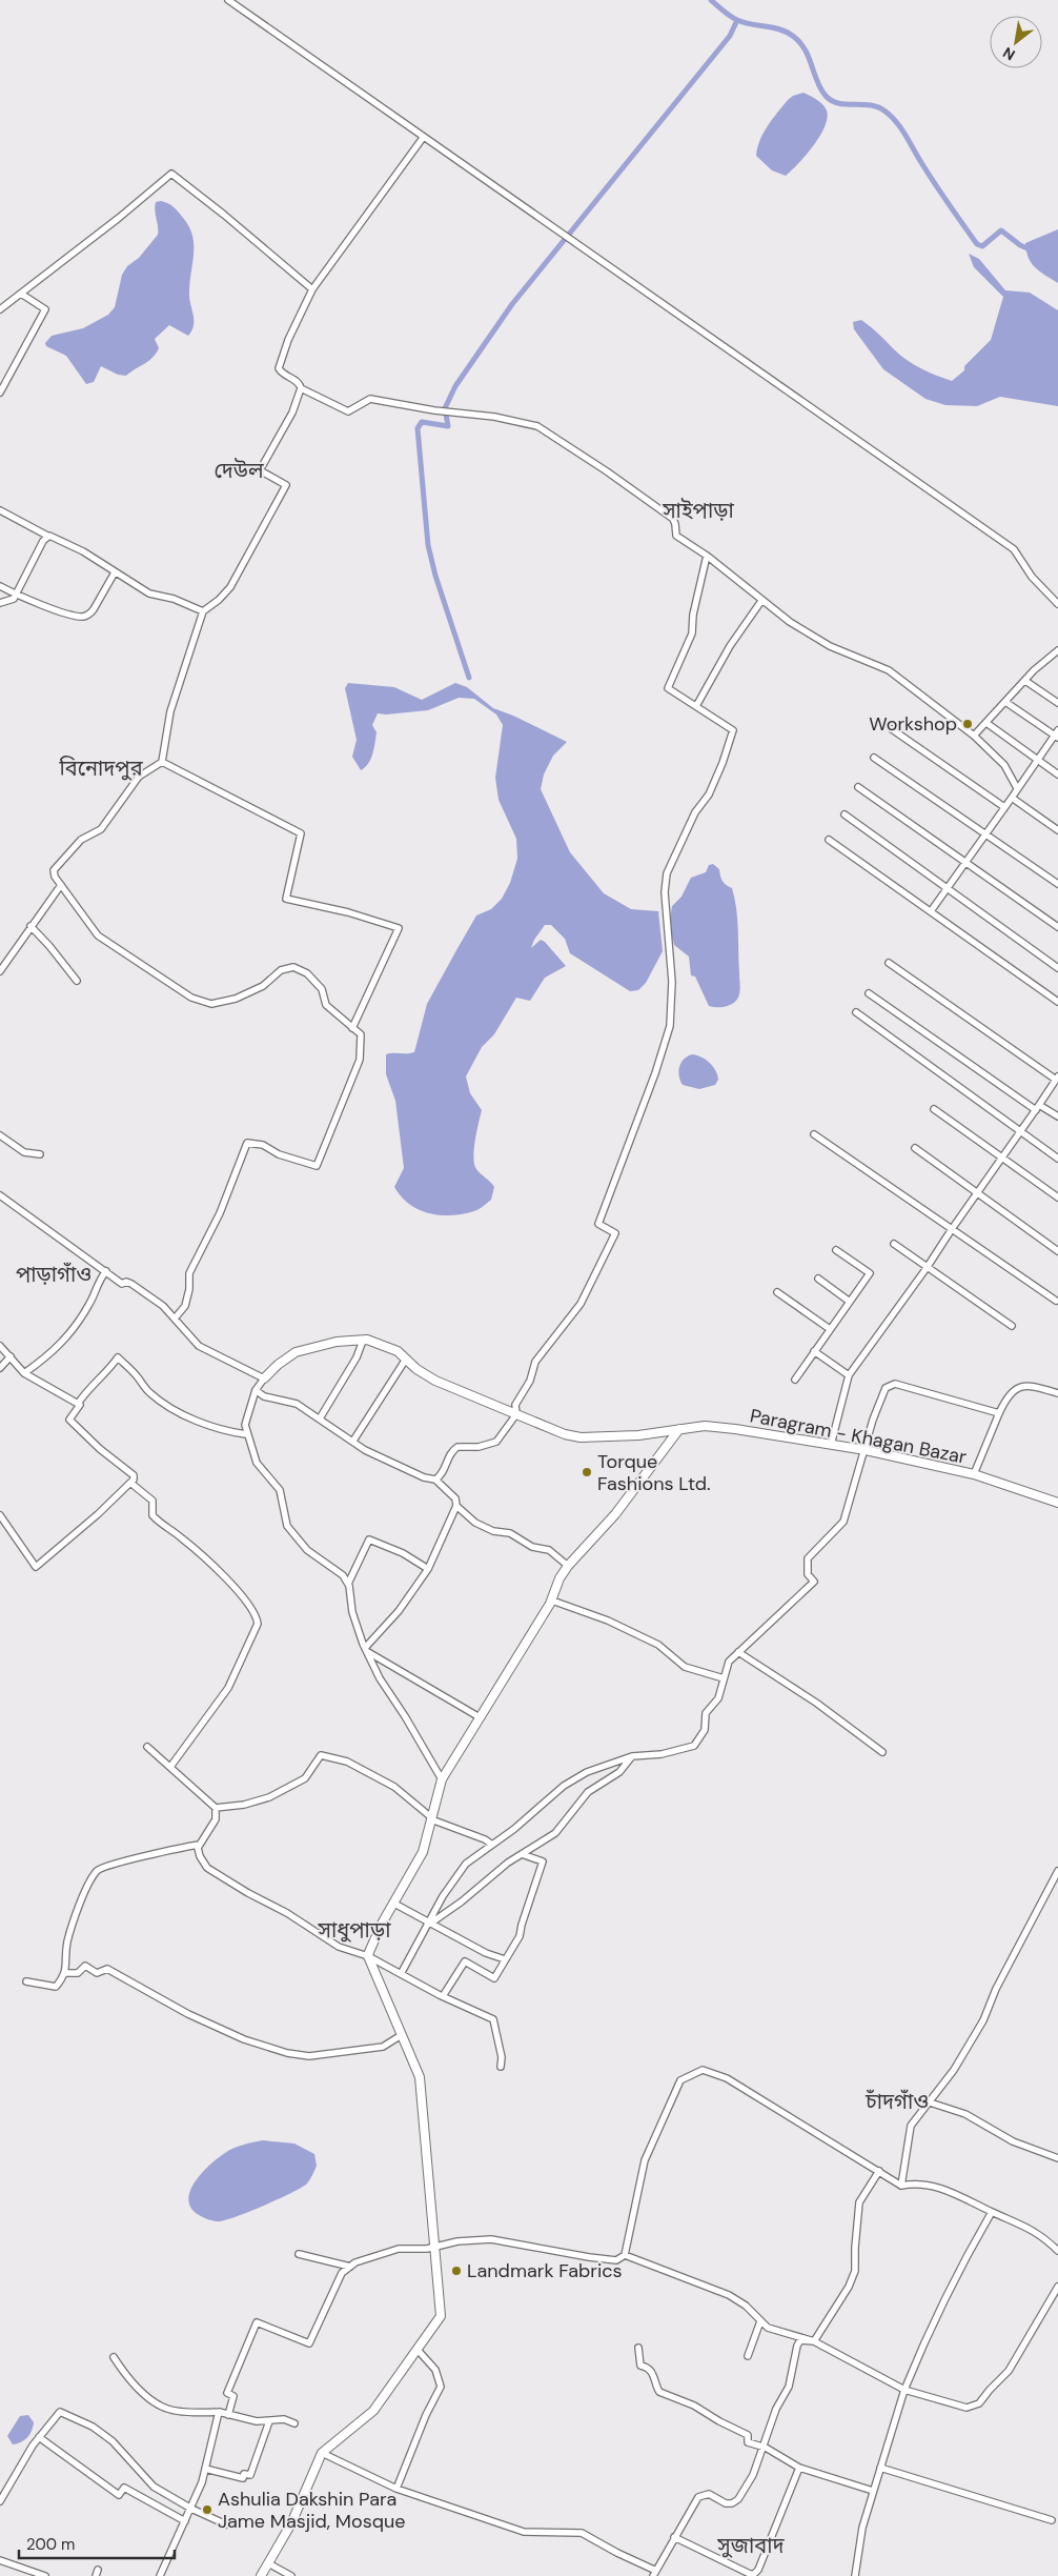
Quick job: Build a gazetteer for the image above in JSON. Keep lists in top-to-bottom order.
{
  "streets": {
    "street": ["Paragram - Khagan Bazar"]
  },
  "districts": [
    "দেউল",
    "সাইপাড়া",
    "বিনোদপুর",
    "পাড়াগাঁও",
    "সাধুপাড়া",
    "চাঁদগাঁও",
    "সুজাবাদ"
  ],
  "places": [
    "Workshop",
    "Torque Fashions Ltd.",
    "Landmark Fabrics",
    "Ashulia Dakshin Para Jame Masjid, Mosque"
  ],
  "scale_bar": "200 m",
  "north": "bottom left"
}
